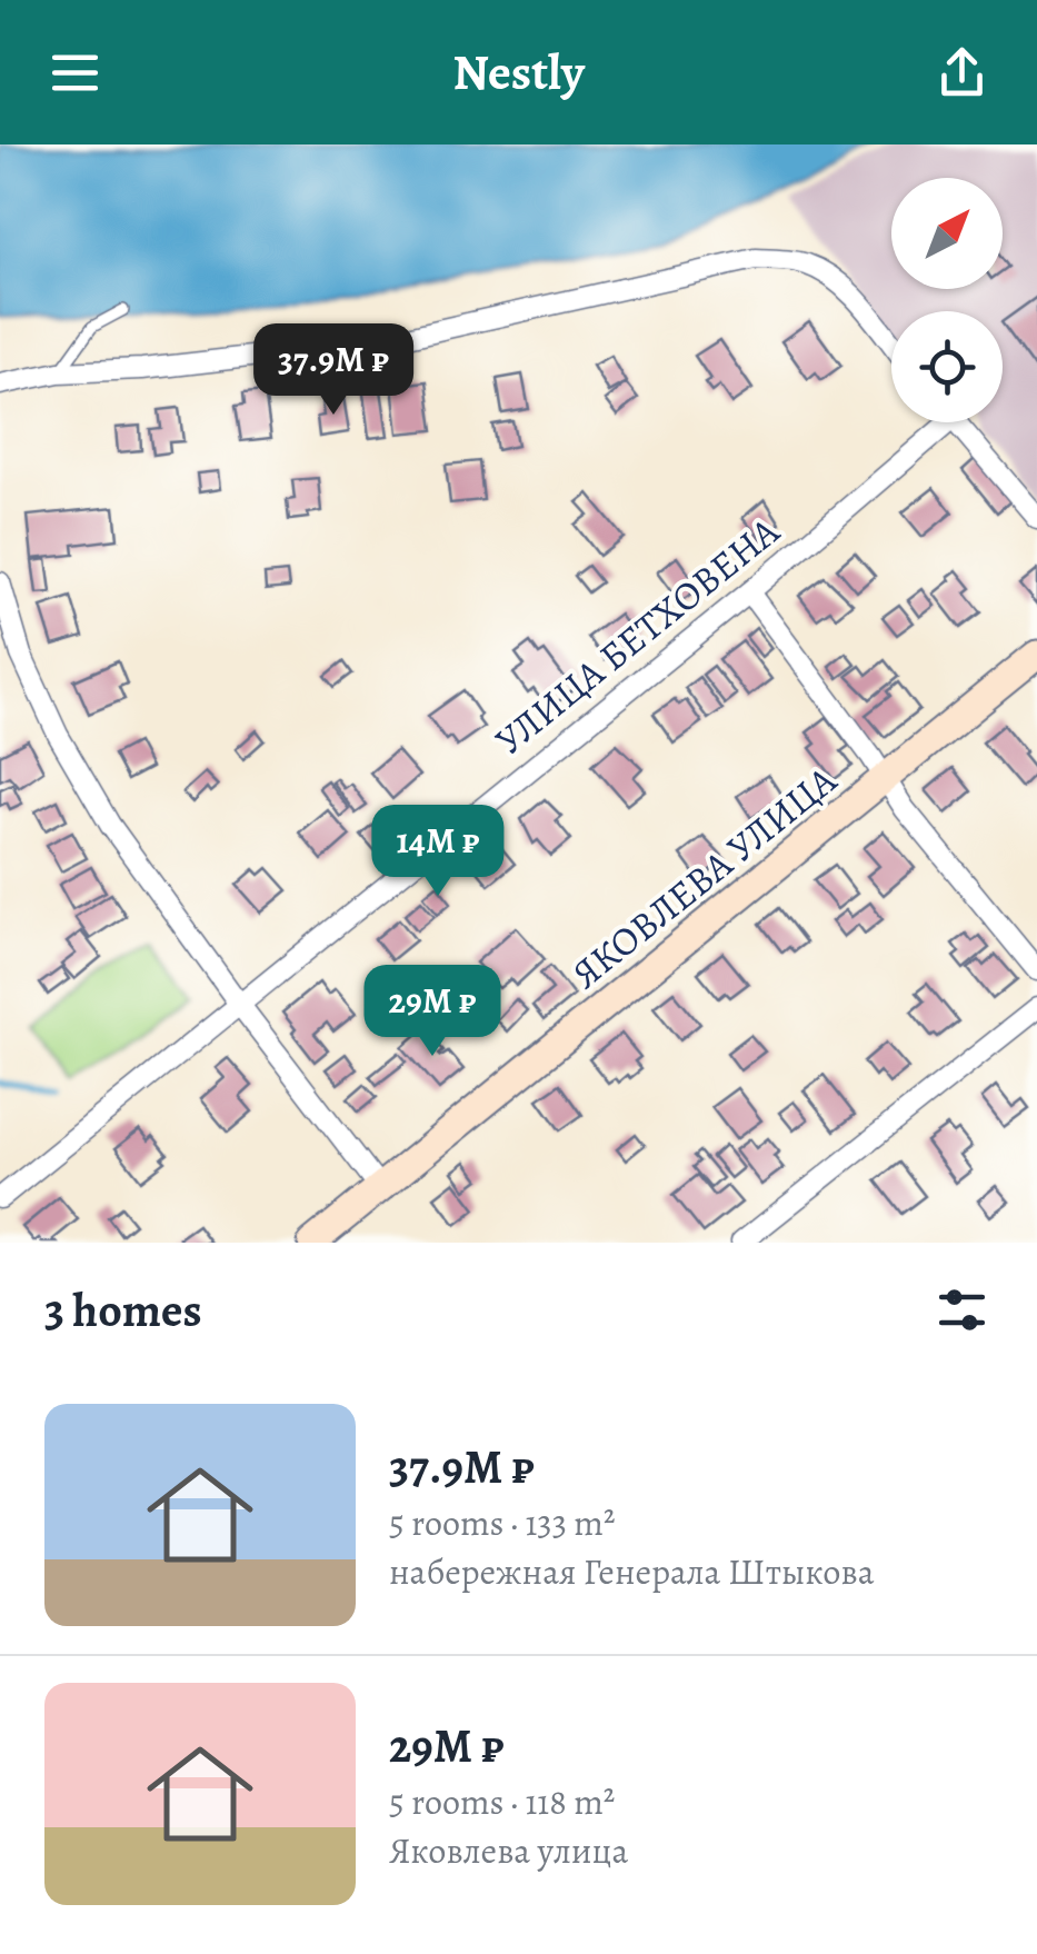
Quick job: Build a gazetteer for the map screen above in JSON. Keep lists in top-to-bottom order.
{
  "streets": {
    "street": ["УЛИЦА БЕТХОВЕНА", "ЯКОВЛЕВА УЛИЦА"]
  },
  "north": "top right",
  "page": {
    "header": "Nestly",
    "price": ["37.9M ₽", "14M ₽", "29M ₽"],
    "heading": "3 homes",
    "list": [
      {
        "name": "37.9M ₽",
        "note": "5 rooms · 133 m² · набережная Генерала Штыкова"
      },
      {
        "name": "29M ₽",
        "note": "5 rooms · 118 m² · Яковлева улица"
      }
    ]
  }
}
